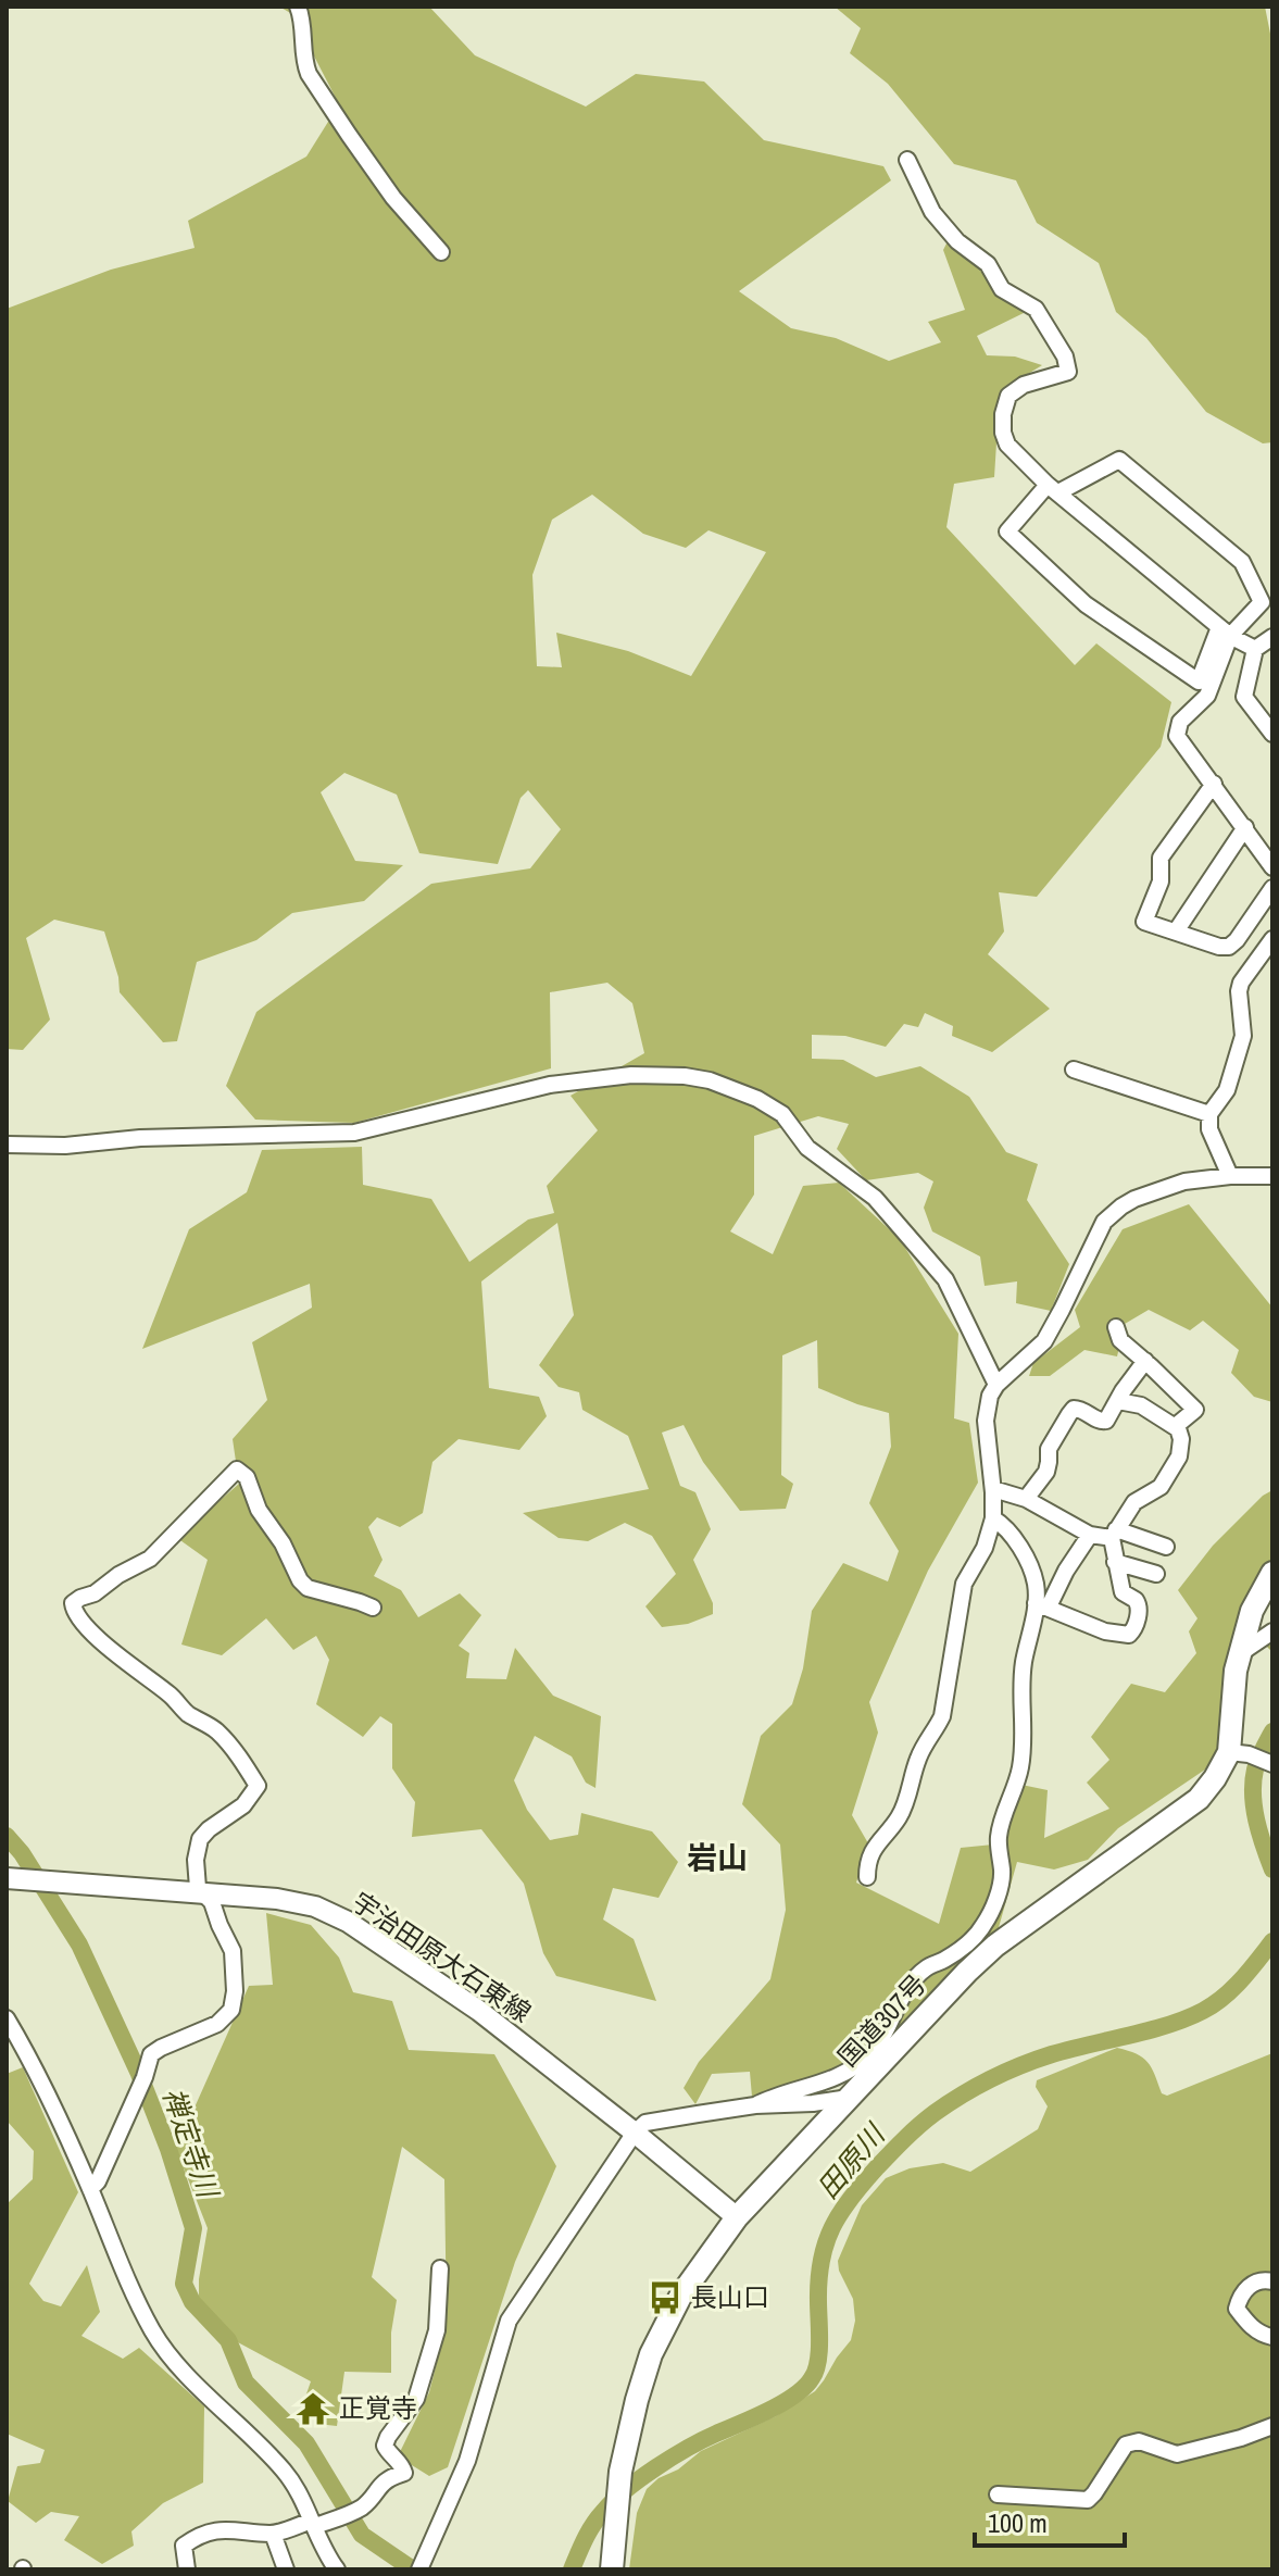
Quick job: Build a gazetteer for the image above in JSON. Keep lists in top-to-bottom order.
{
  "streets": {
    "highway": ["国道307号"],
    "main road": ["宇治田原大石東線"]
  },
  "crossings": [
    ["宇治田原大石東線", "国道307号"]
  ],
  "districts": ["岩山"],
  "water": ["禅定寺川", "田原川"],
  "places": {
    "bus stop": ["長山口"],
    "temple": ["正覚寺"]
  },
  "scale_bar": "100 m"
}
